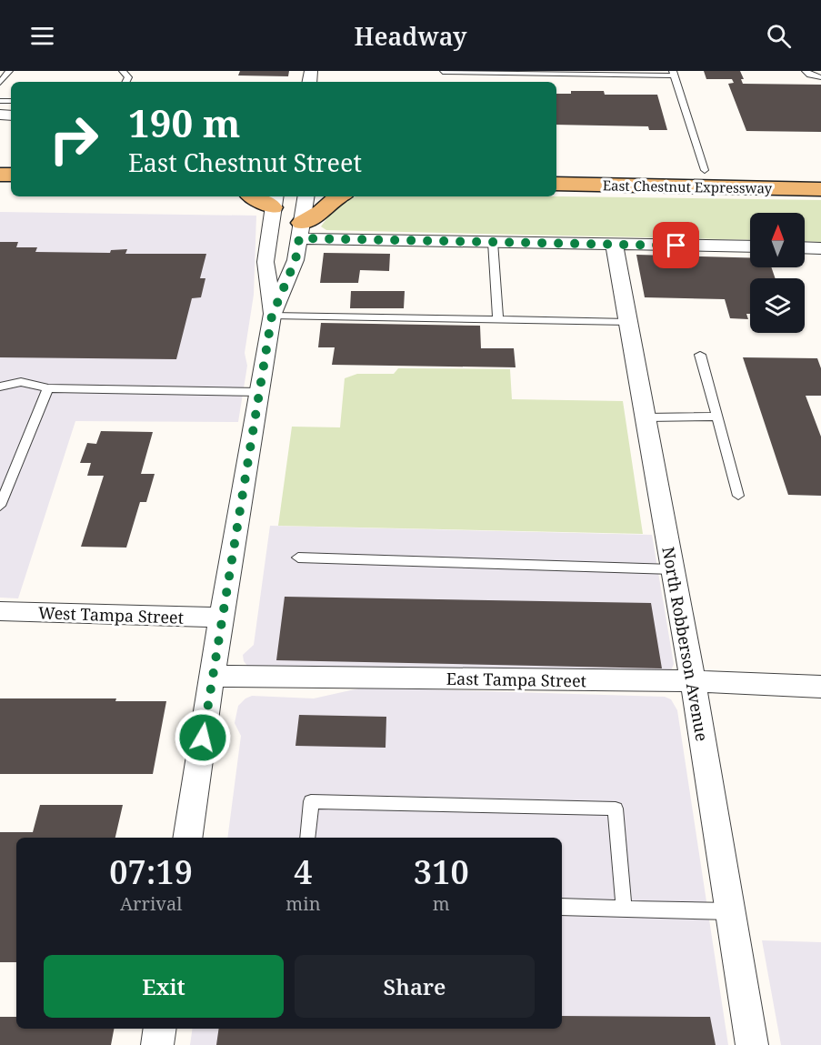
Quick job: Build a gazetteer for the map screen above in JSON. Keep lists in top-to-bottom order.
{
  "streets": {
    "main road": ["East Chestnut Expressway"],
    "street": ["West Tampa Street", "North Robberson Avenue", "East Tampa Street"]
  },
  "crossings": [
    ["North Robberson Avenue", "East Tampa Street"]
  ],
  "north": "top",
  "page": {
    "header": "Headway",
    "turn": ["190 m", "East Chestnut Street"],
    "eta": [
      "07:19",
      "Arrival",
      "4",
      "min",
      "310",
      "m"
    ],
    "buttons": ["Exit", "Share"]
  }
}
